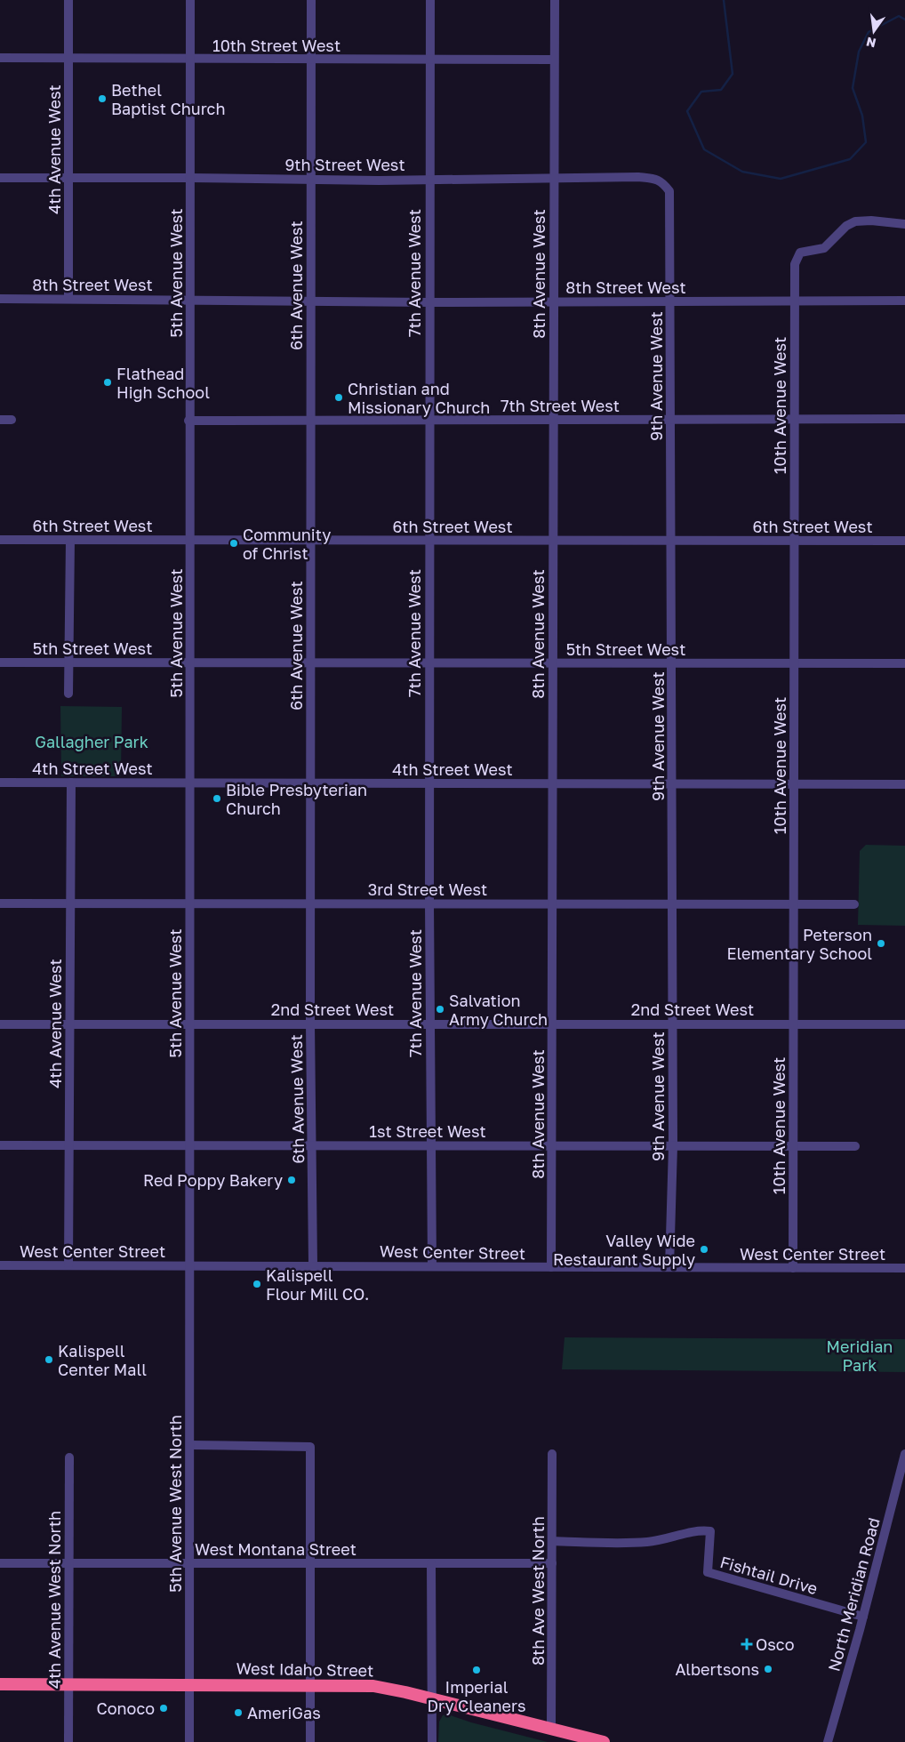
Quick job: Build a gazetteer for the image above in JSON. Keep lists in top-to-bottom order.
{
  "streets": {
    "highway": ["West Idaho Street"],
    "street": [
      "10th Street West",
      "4th Avenue West",
      "9th Street West",
      "5th Avenue West",
      "7th Avenue West",
      "8th Avenue West",
      "8th Street West",
      "6th Avenue West",
      "9th Avenue West",
      "7th Street West",
      "10th Avenue West",
      "6th Street West",
      "5th Street West",
      "4th Street West",
      "3rd Street West",
      "2nd Street West",
      "1st Street West",
      "West Center Street",
      "5th Avenue West North",
      "West Montana Street",
      "Fishtail Drive",
      "8th Ave West North",
      "North Meridian Road",
      "4th Avenue West North"
    ]
  },
  "crossings": [
    ["10th Street West", "4th Avenue West"],
    ["10th Street West", "5th Avenue West"],
    ["10th Street West", "7th Avenue West"],
    ["10th Street West", "8th Avenue West"],
    ["10th Street West", "6th Avenue West"],
    ["4th Avenue West", "9th Street West"],
    ["4th Avenue West", "8th Street West"],
    ["4th Avenue West", "4th Street West"],
    ["4th Avenue West", "3rd Street West"],
    ["4th Avenue West", "2nd Street West"],
    ["4th Avenue West", "1st Street West"],
    ["4th Avenue West", "West Center Street"],
    ["9th Street West", "5th Avenue West"],
    ["9th Street West", "7th Avenue West"],
    ["9th Street West", "8th Avenue West"],
    ["9th Street West", "6th Avenue West"],
    ["9th Street West", "9th Avenue West"],
    ["5th Avenue West", "8th Street West"],
    ["5th Avenue West", "7th Street West"],
    ["5th Avenue West", "6th Street West"],
    ["5th Avenue West", "5th Street West"],
    ["5th Avenue West", "4th Street West"],
    ["5th Avenue West", "3rd Street West"],
    ["5th Avenue West", "2nd Street West"],
    ["5th Avenue West", "1st Street West"],
    ["5th Avenue West", "West Center Street"],
    ["5th Avenue West", "5th Avenue West North"],
    ["7th Avenue West", "8th Street West"],
    ["7th Avenue West", "7th Street West"],
    ["7th Avenue West", "6th Street West"],
    ["7th Avenue West", "5th Street West"],
    ["7th Avenue West", "4th Street West"],
    ["7th Avenue West", "3rd Street West"],
    ["7th Avenue West", "2nd Street West"],
    ["7th Avenue West", "1st Street West"],
    ["7th Avenue West", "West Center Street"],
    ["8th Avenue West", "8th Street West"],
    ["8th Avenue West", "7th Street West"],
    ["8th Avenue West", "6th Street West"],
    ["8th Avenue West", "5th Street West"],
    ["8th Avenue West", "4th Street West"],
    ["8th Avenue West", "3rd Street West"],
    ["8th Avenue West", "2nd Street West"],
    ["8th Avenue West", "1st Street West"],
    ["8th Avenue West", "West Center Street"],
    ["8th Street West", "6th Avenue West"],
    ["8th Street West", "9th Avenue West"],
    ["8th Street West", "10th Avenue West"],
    ["6th Avenue West", "7th Street West"],
    ["6th Avenue West", "6th Street West"],
    ["6th Avenue West", "5th Street West"],
    ["6th Avenue West", "4th Street West"],
    ["6th Avenue West", "3rd Street West"],
    ["6th Avenue West", "2nd Street West"],
    ["6th Avenue West", "1st Street West"],
    ["6th Avenue West", "West Center Street"],
    ["9th Avenue West", "7th Street West"],
    ["9th Avenue West", "6th Street West"],
    ["9th Avenue West", "5th Street West"],
    ["9th Avenue West", "4th Street West"],
    ["9th Avenue West", "3rd Street West"],
    ["9th Avenue West", "2nd Street West"],
    ["9th Avenue West", "1st Street West"],
    ["9th Avenue West", "West Center Street"],
    ["7th Street West", "10th Avenue West"],
    ["10th Avenue West", "6th Street West"],
    ["10th Avenue West", "5th Street West"],
    ["10th Avenue West", "4th Street West"],
    ["10th Avenue West", "3rd Street West"],
    ["10th Avenue West", "2nd Street West"],
    ["10th Avenue West", "1st Street West"],
    ["10th Avenue West", "West Center Street"],
    ["West Center Street", "5th Avenue West North"],
    ["5th Avenue West North", "West Montana Street"],
    ["5th Avenue West North", "West Idaho Street"],
    ["West Montana Street", "8th Ave West North"],
    ["West Montana Street", "4th Avenue West North"],
    ["Fishtail Drive", "8th Ave West North"],
    ["Fishtail Drive", "North Meridian Road"],
    ["8th Ave West North", "West Idaho Street"],
    ["4th Avenue West North", "West Idaho Street"]
  ],
  "parks": ["Gallagher Park", "Meridian Park"],
  "places": {
    "other": [
      "Bethel Baptist Church",
      "Flathead High School",
      "Christian and Missionary Church",
      "Community of Christ",
      "Bible Presbyterian Church",
      "Peterson Elementary School",
      "Salvation Army Church",
      "Red Poppy Bakery",
      "Valley Wide Restaurant Supply",
      "Kalispell Flour Mill CO.",
      "Kalispell Center Mall",
      "Albertsons",
      "Imperial Dry Cleaners",
      "Conoco",
      "AmeriGas"
    ],
    "health": ["Osco"]
  },
  "north": "bottom"
}
